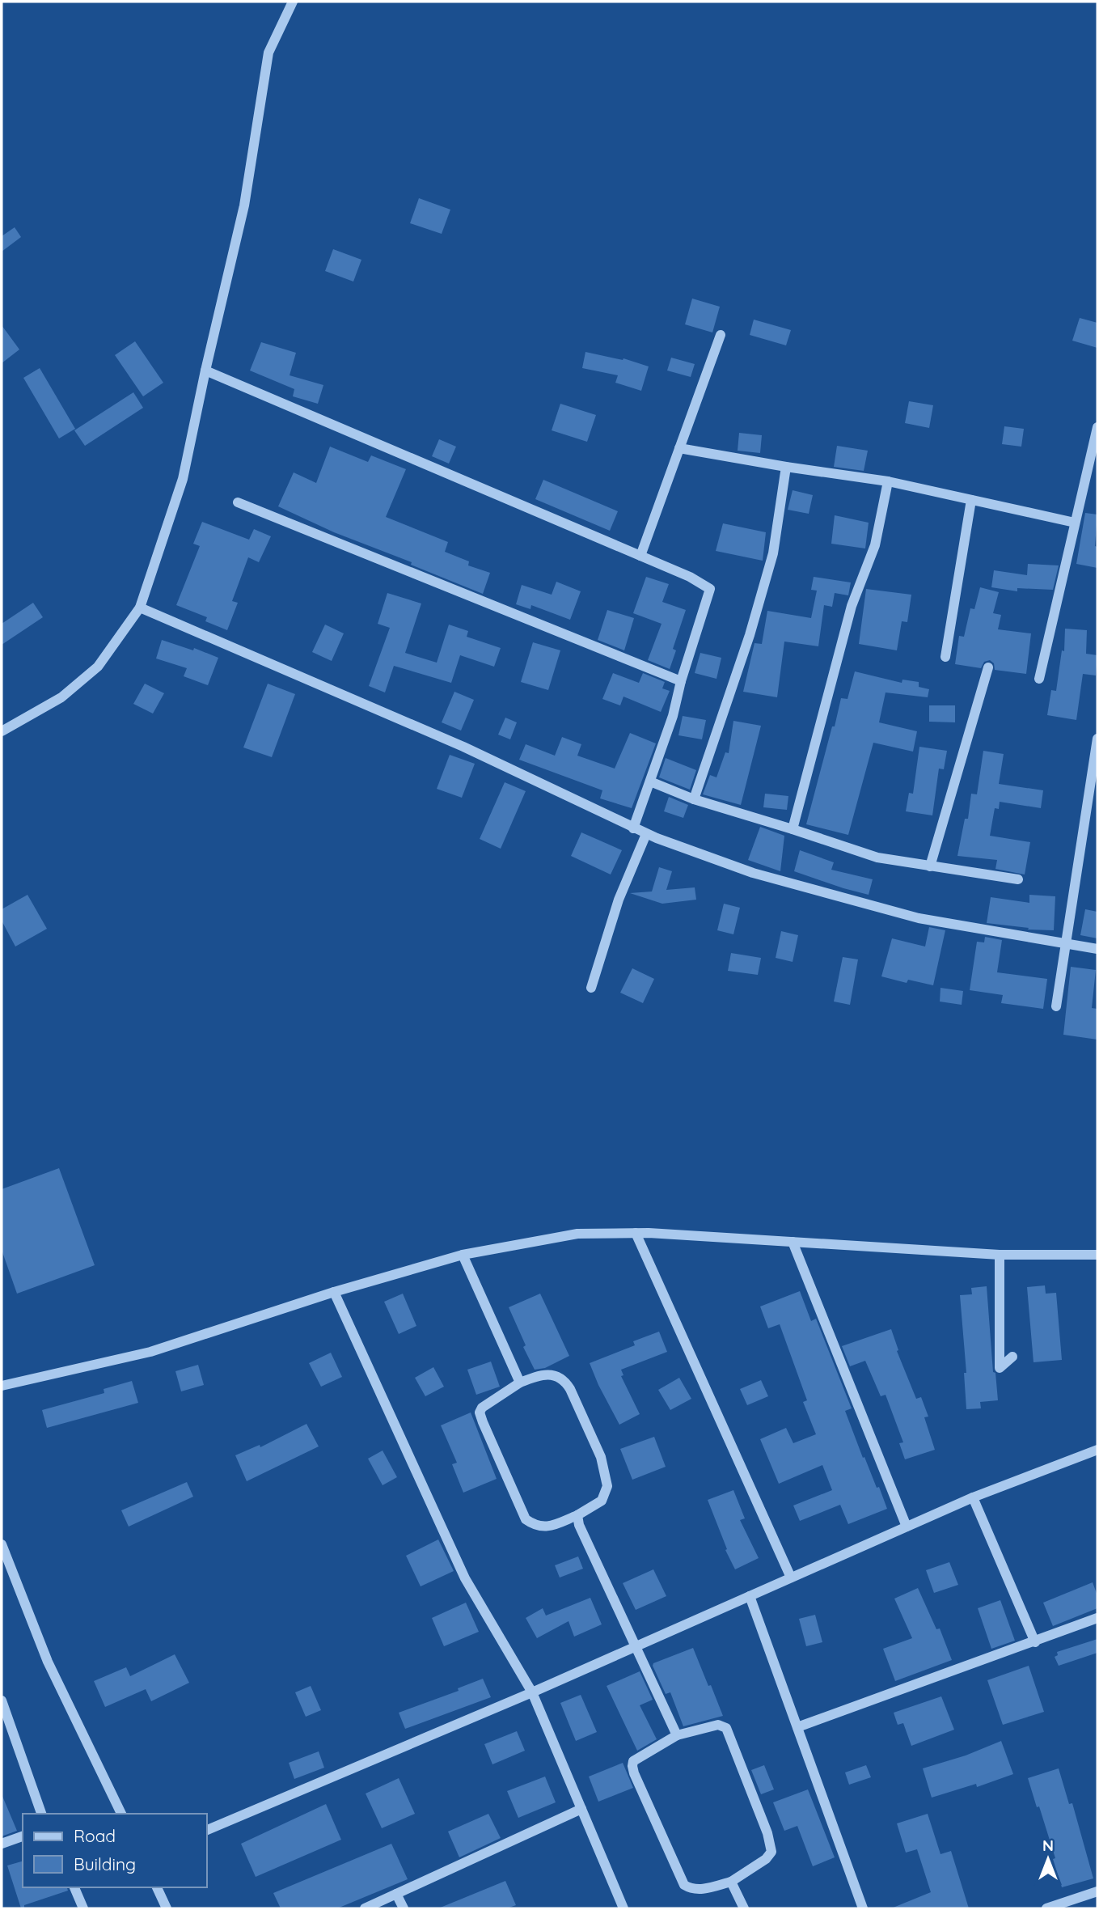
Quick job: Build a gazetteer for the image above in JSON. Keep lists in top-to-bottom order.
{
  "legend": ["Road", "Building"],
  "north": "top"
}
